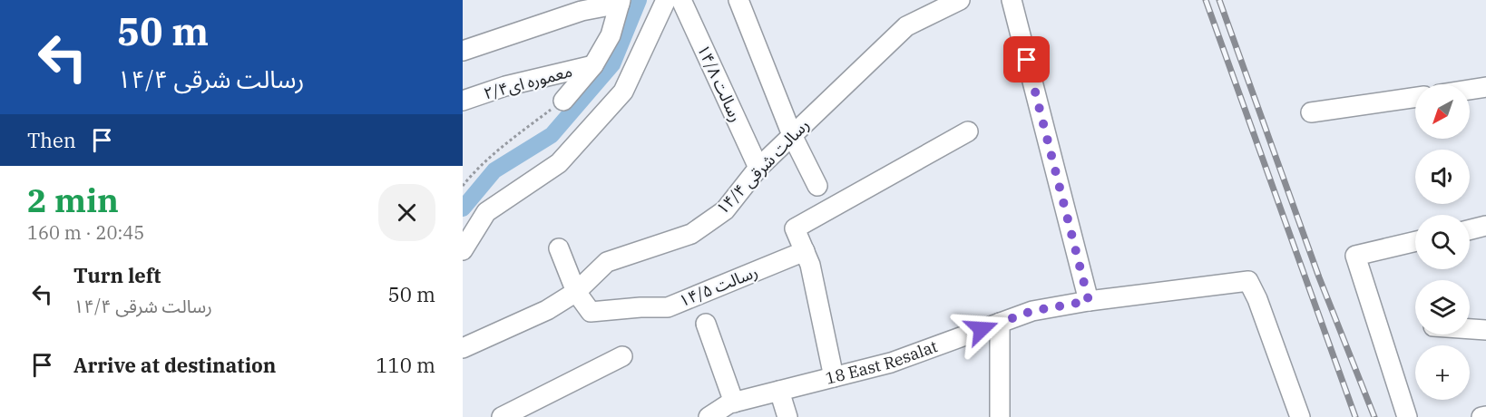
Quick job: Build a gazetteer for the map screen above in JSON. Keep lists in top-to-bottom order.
{
  "streets": {
    "street": [
      "معموره ای۲/۴",
      "رسالت ۱۴/۸",
      "رسالت شرقی ۱۴/۴",
      "رسالت ۱۴/۵",
      "18 East Resalat"
    ]
  },
  "crossings": [
    ["رسالت ۱۴/۸", "رسالت شرقی ۱۴/۴"],
    ["رسالت شرقی ۱۴/۴", "رسالت ۱۴/۵"]
  ],
  "north": "bottom left",
  "page": {
    "turn": ["50 m", "رسالت شرقی ۱۴/۴"],
    "map_buttons": "+",
    "then": "Then",
    "heading": ["2 min", "160 m · 20:45"],
    "list": [
      {
        "name": "Turn left",
        "note": "رسالت شرقی ۱۴/۴",
        "value": "50 m"
      },
      {
        "name": "Arrive at destination",
        "value": "110 m"
      }
    ]
  }
}
